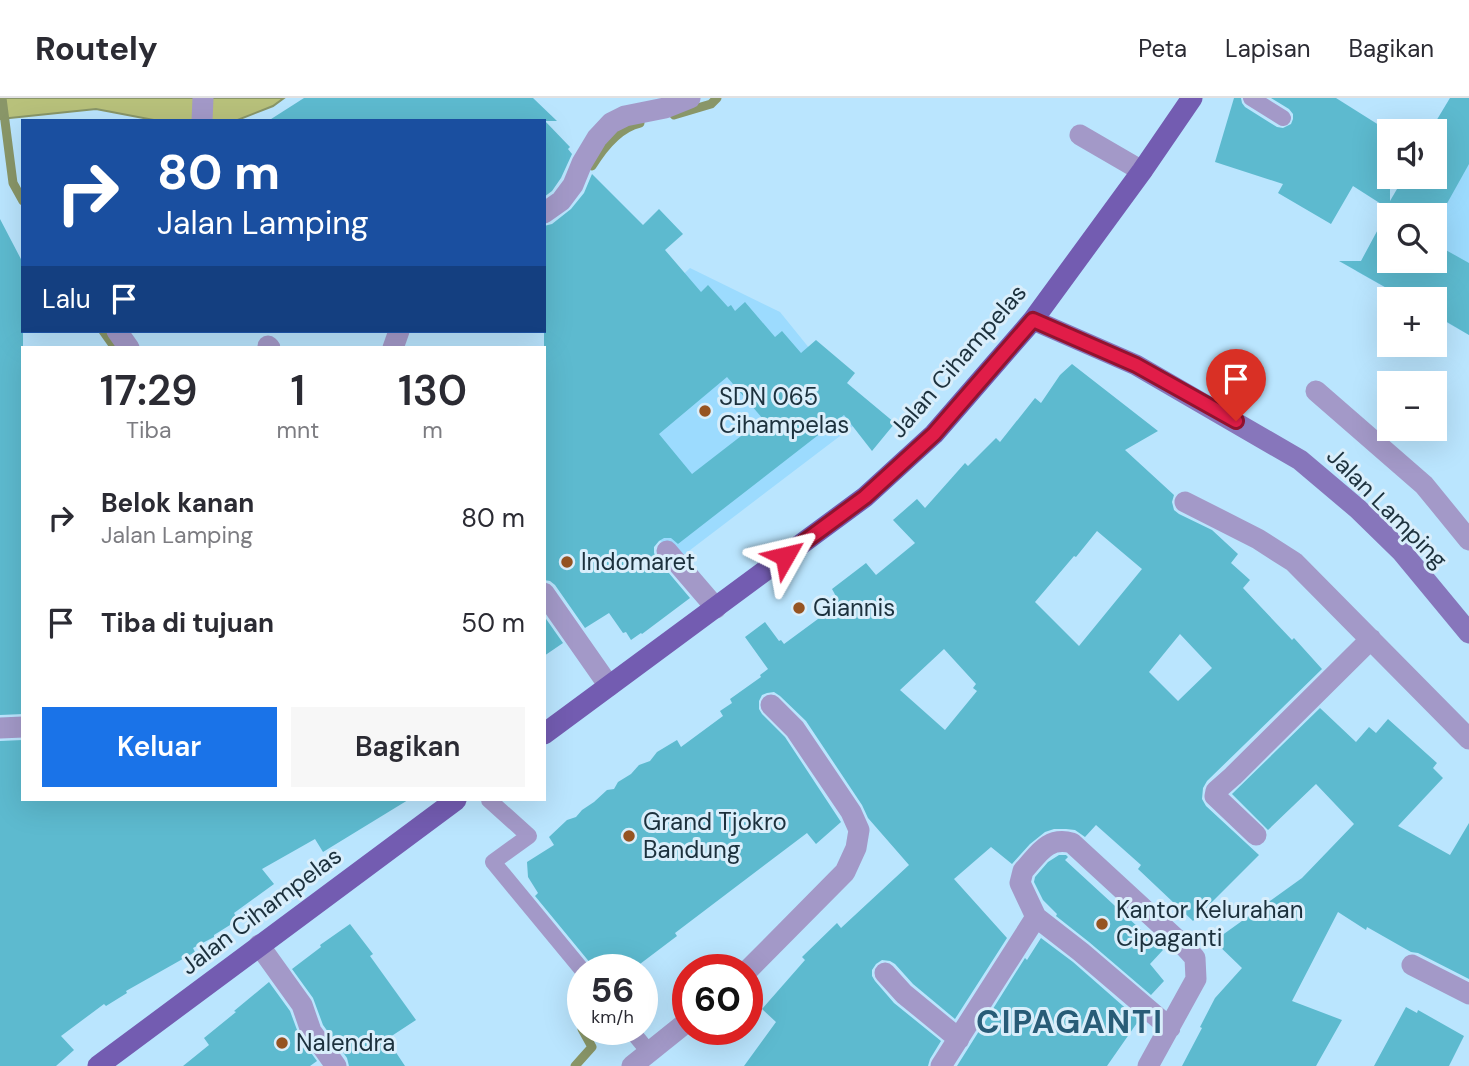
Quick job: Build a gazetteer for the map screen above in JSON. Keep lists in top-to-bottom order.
{
  "streets": {
    "main road": ["Jalan Cihampelas", "Jalan Lamping"]
  },
  "crossings": [
    ["Jalan Cihampelas", "Jalan Lamping"]
  ],
  "districts": ["CIPAGANTI"],
  "places": [
    "SDN 065 Cihampelas",
    "Indomaret",
    "Giannis",
    "Grand Tjokro Bandung",
    "Kantor Kelurahan Cipaganti",
    "Nalendra"
  ],
  "page": {
    "header": "Routely",
    "nav": ["Peta", "Lapisan", "Bagikan"],
    "map_buttons": ["+", "−"],
    "turn": ["80 m", "Jalan Lamping"],
    "then": "Lalu",
    "eta": [
      "17:29",
      "Tiba",
      "1",
      "mnt",
      "130",
      "m"
    ],
    "list": [
      {
        "name": "Belok kanan",
        "note": "Jalan Lamping",
        "value": "80 m"
      },
      {
        "name": "Tiba di tujuan",
        "value": "50 m"
      }
    ],
    "buttons": ["Keluar", "Bagikan"],
    "speed": "56 km/h",
    "limit": "60"
  }
}
